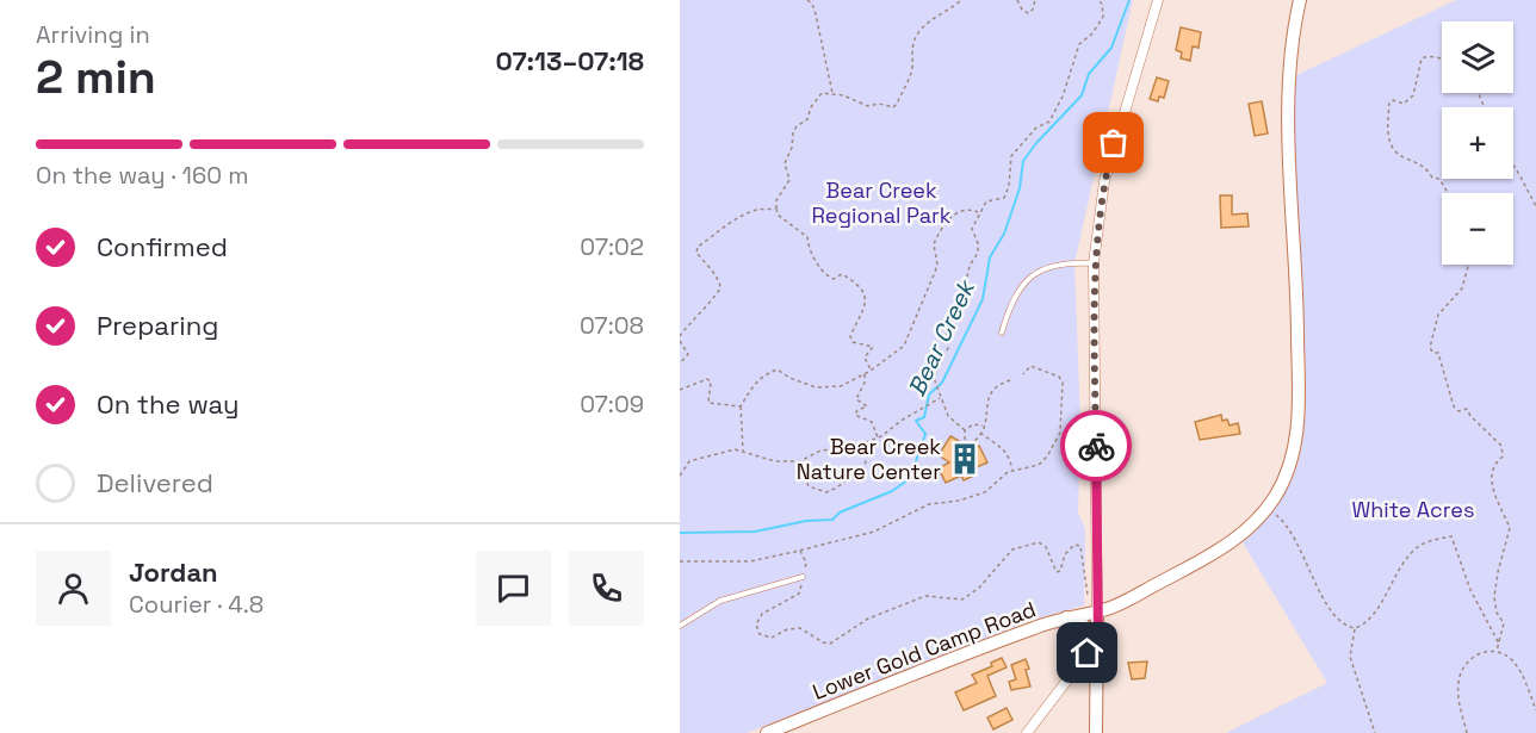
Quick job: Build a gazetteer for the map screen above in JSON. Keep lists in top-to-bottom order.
{
  "streets": {
    "street": ["Lower Gold Camp Road"]
  },
  "water": ["Bear Creek"],
  "parks": ["Bear Creek Regional Park", "White Acres"],
  "places": {
    "building": ["Bear Creek Nature Center"]
  },
  "page": {
    "heading": ["2 min", "Arriving in", "07:13–07:18"],
    "panel": ["Jordan", "Courier · 4.8"],
    "map_buttons": ["+", "−"],
    "bar": "On the way · 160 m",
    "list": [
      ["Confirmed", "07:02"],
      ["Preparing", "07:08"],
      ["On the way", "07:09"],
      "Delivered"
    ]
  }
}
